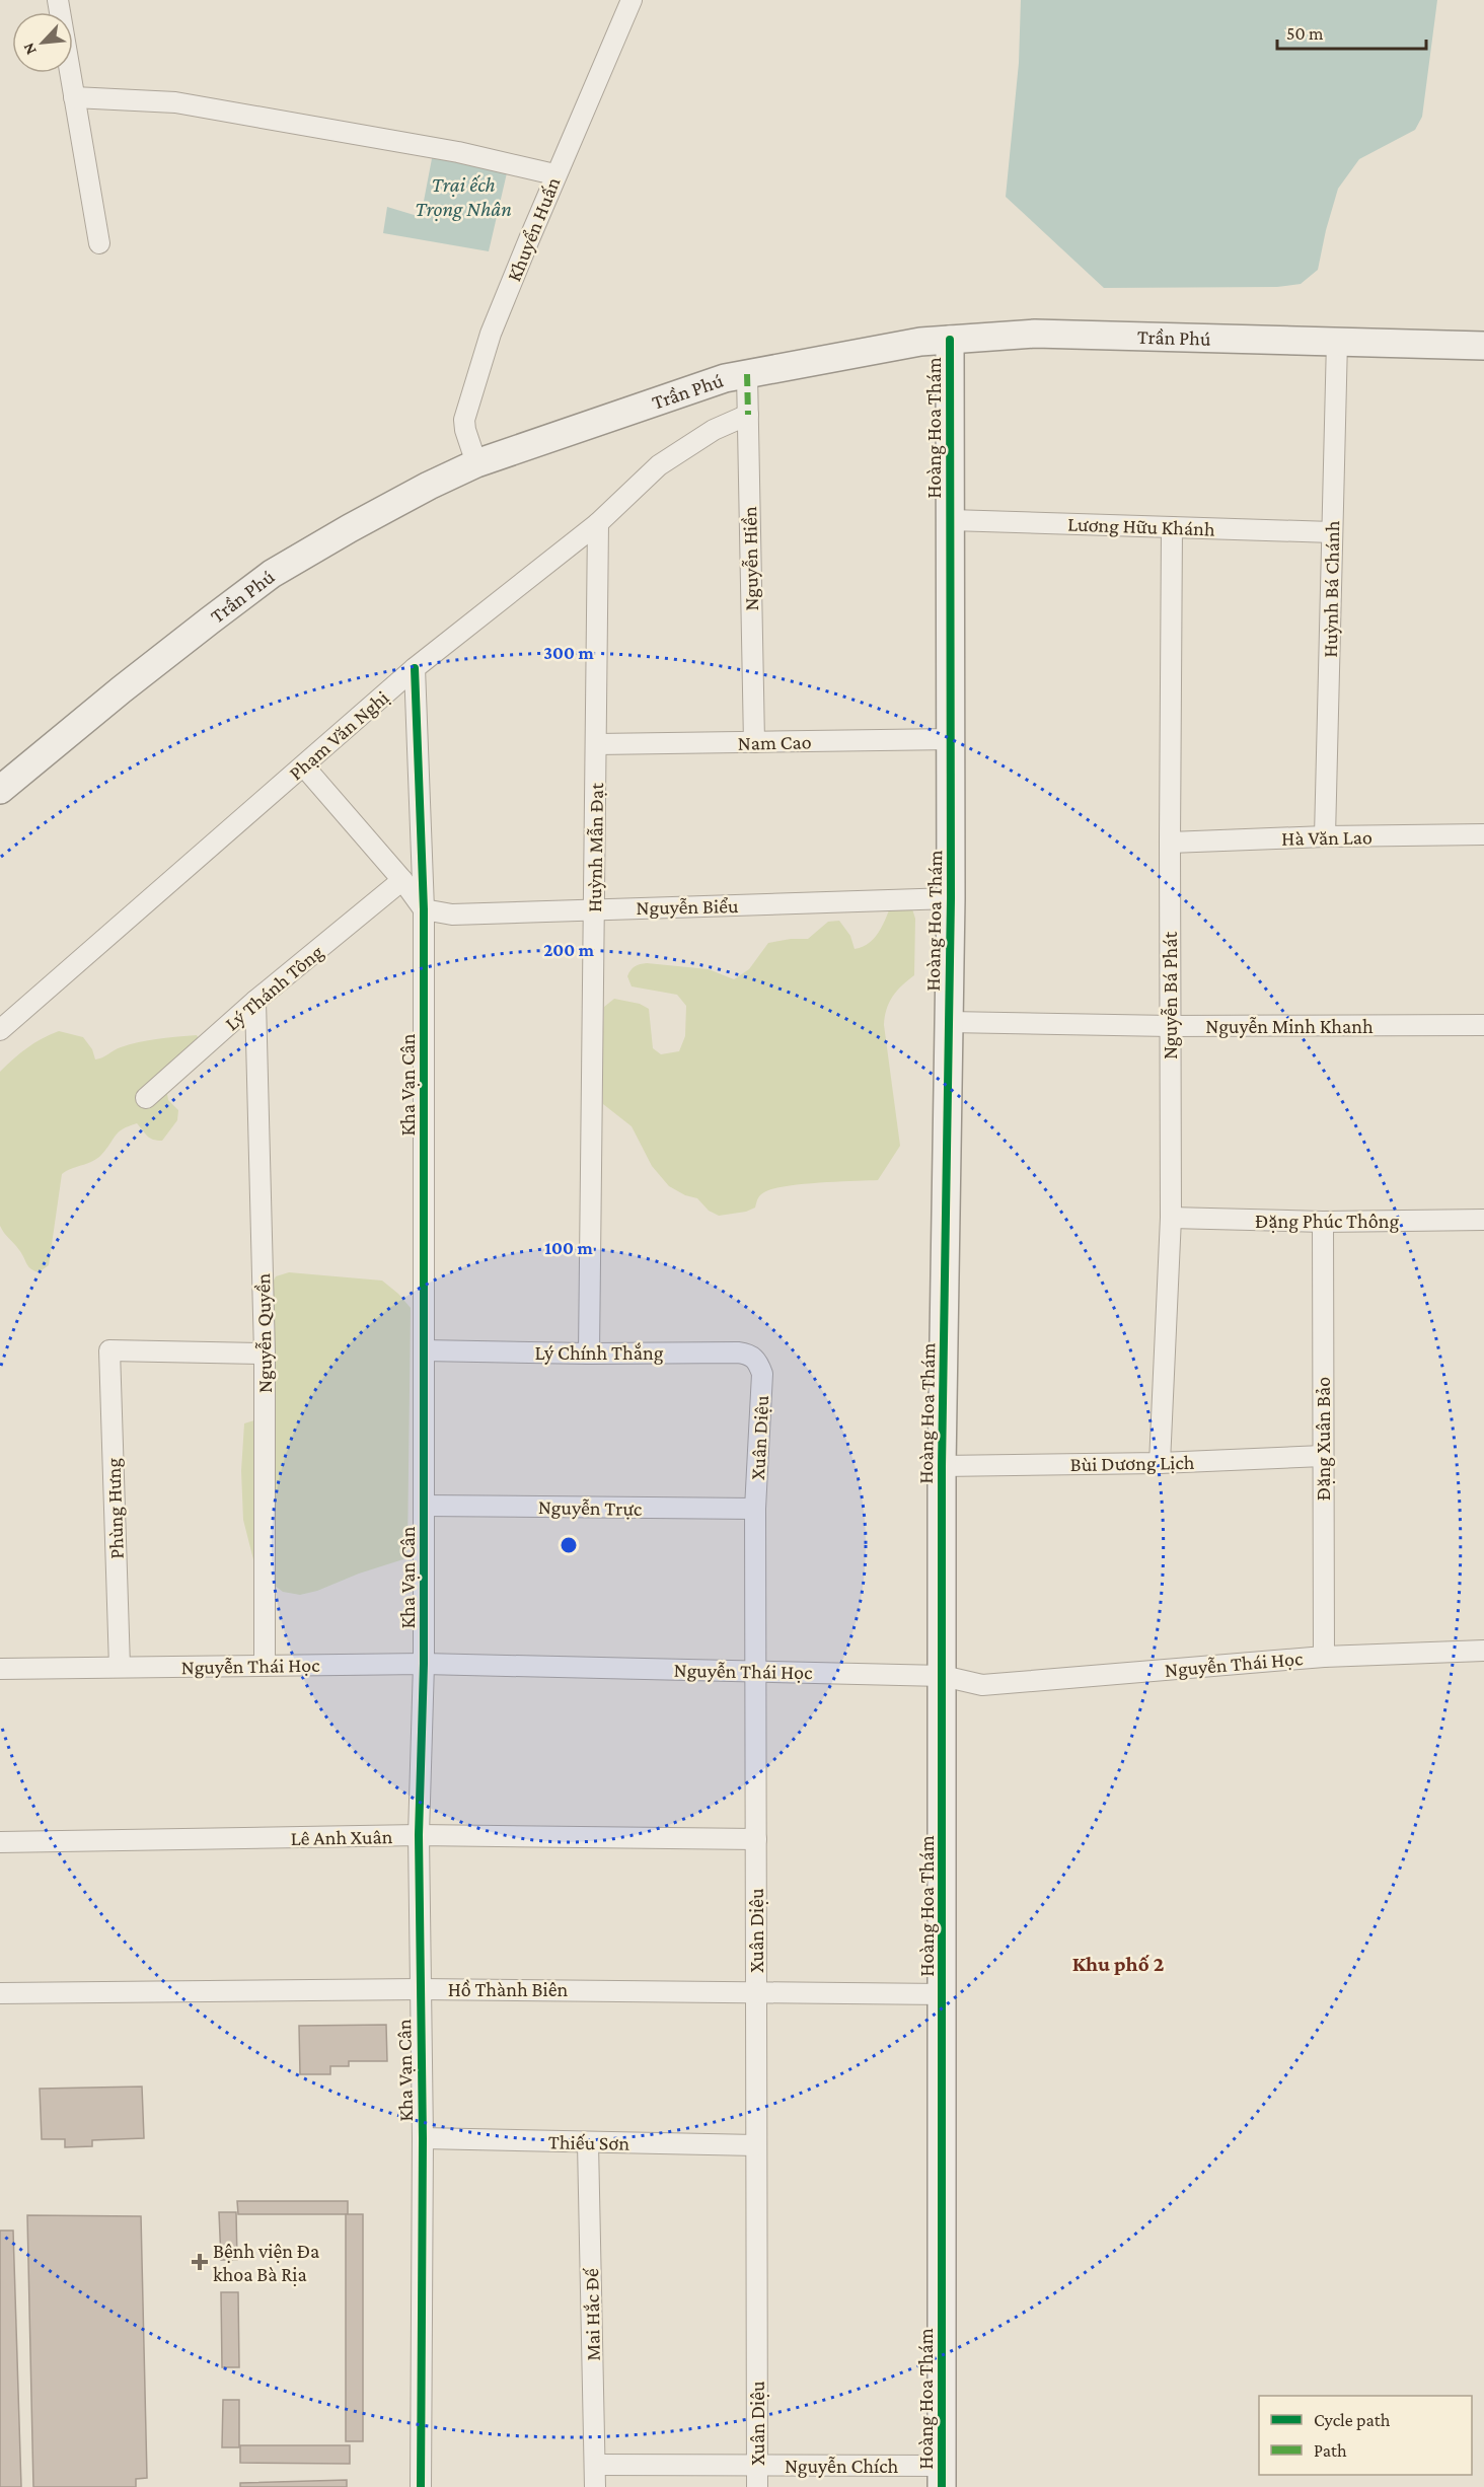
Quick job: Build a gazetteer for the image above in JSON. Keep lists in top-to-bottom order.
{
  "streets": {
    "street": [
      "Khuyển Huấn",
      "Trần Phú",
      "Hoàng Hoa Thám",
      "Lương Hữu Khánh",
      "Nguyễn Hiền",
      "Huỳnh Bá Chánh",
      "Phạm Văn Nghị",
      "Nam Cao",
      "Hà Văn Lao",
      "Huỳnh Mẫn Đạt",
      "Nguyễn Biểu",
      "Lý Thánh Tông",
      "Nguyễn Bá Phát",
      "Nguyễn Minh Khanh",
      "Kha Vạn Cân",
      "Đặng Phúc Thông",
      "Nguyễn Quyền",
      "Lý Chính Thắng",
      "Xuân Diệu",
      "Đặng Xuân Bảo",
      "Bùi Dương Lịch",
      "Nguyễn Trực",
      "Phùng Hưng",
      "Nguyễn Thái Học",
      "Lê Anh Xuân",
      "Hồ Thành Biên",
      "Thiếu Sơn",
      "Mai Hắc Đế",
      "Nguyễn Chích"
    ]
  },
  "crossings": [
    ["Khuyển Huấn", "Trần Phú"],
    ["Trần Phú", "Hoàng Hoa Thám"],
    ["Trần Phú", "Nguyễn Hiền"],
    ["Trần Phú", "Huỳnh Bá Chánh"],
    ["Hoàng Hoa Thám", "Lương Hữu Khánh"],
    ["Hoàng Hoa Thám", "Nam Cao"],
    ["Hoàng Hoa Thám", "Nguyễn Biểu"],
    ["Hoàng Hoa Thám", "Nguyễn Minh Khanh"],
    ["Hoàng Hoa Thám", "Bùi Dương Lịch"],
    ["Hoàng Hoa Thám", "Nguyễn Thái Học"],
    ["Hoàng Hoa Thám", "Hồ Thành Biên"],
    ["Hoàng Hoa Thám", "Nguyễn Chích"],
    ["Lương Hữu Khánh", "Huỳnh Bá Chánh"],
    ["Lương Hữu Khánh", "Nguyễn Bá Phát"],
    ["Nguyễn Hiền", "Phạm Văn Nghị"],
    ["Nguyễn Hiền", "Nam Cao"],
    ["Huỳnh Bá Chánh", "Hà Văn Lao"],
    ["Phạm Văn Nghị", "Huỳnh Mẫn Đạt"],
    ["Phạm Văn Nghị", "Kha Vạn Cân"],
    ["Nam Cao", "Huỳnh Mẫn Đạt"],
    ["Hà Văn Lao", "Nguyễn Bá Phát"],
    ["Huỳnh Mẫn Đạt", "Nguyễn Biểu"],
    ["Huỳnh Mẫn Đạt", "Lý Chính Thắng"],
    ["Nguyễn Biểu", "Kha Vạn Cân"],
    ["Lý Thánh Tông", "Nguyễn Quyền"],
    ["Nguyễn Bá Phát", "Nguyễn Minh Khanh"],
    ["Nguyễn Bá Phát", "Đặng Phúc Thông"],
    ["Nguyễn Bá Phát", "Bùi Dương Lịch"],
    ["Kha Vạn Cân", "Lý Chính Thắng"],
    ["Kha Vạn Cân", "Nguyễn Trực"],
    ["Kha Vạn Cân", "Nguyễn Thái Học"],
    ["Kha Vạn Cân", "Lê Anh Xuân"],
    ["Kha Vạn Cân", "Hồ Thành Biên"],
    ["Kha Vạn Cân", "Thiếu Sơn"],
    ["Đặng Phúc Thông", "Đặng Xuân Bảo"],
    ["Nguyễn Quyền", "Phùng Hưng"],
    ["Nguyễn Quyền", "Nguyễn Thái Học"],
    ["Lý Chính Thắng", "Xuân Diệu"],
    ["Xuân Diệu", "Nguyễn Trực"],
    ["Xuân Diệu", "Nguyễn Thái Học"],
    ["Xuân Diệu", "Lê Anh Xuân"],
    ["Xuân Diệu", "Hồ Thành Biên"],
    ["Xuân Diệu", "Thiếu Sơn"],
    ["Xuân Diệu", "Nguyễn Chích"],
    ["Đặng Xuân Bảo", "Bùi Dương Lịch"],
    ["Đặng Xuân Bảo", "Nguyễn Thái Học"],
    ["Phùng Hưng", "Nguyễn Thái Học"],
    ["Thiếu Sơn", "Mai Hắc Đế"],
    ["Mai Hắc Đế", "Nguyễn Chích"]
  ],
  "districts": ["Khu phố 2"],
  "water": ["Trại ếch Trọng Nhân"],
  "places": {
    "health": ["Bệnh viện Đa khoa Bà Rịa"]
  },
  "legend": ["Cycle path", "Path"],
  "scale_bar": "50 m",
  "north": "bottom left",
  "rings": ["300 m", "200 m", "100 m"]
}
